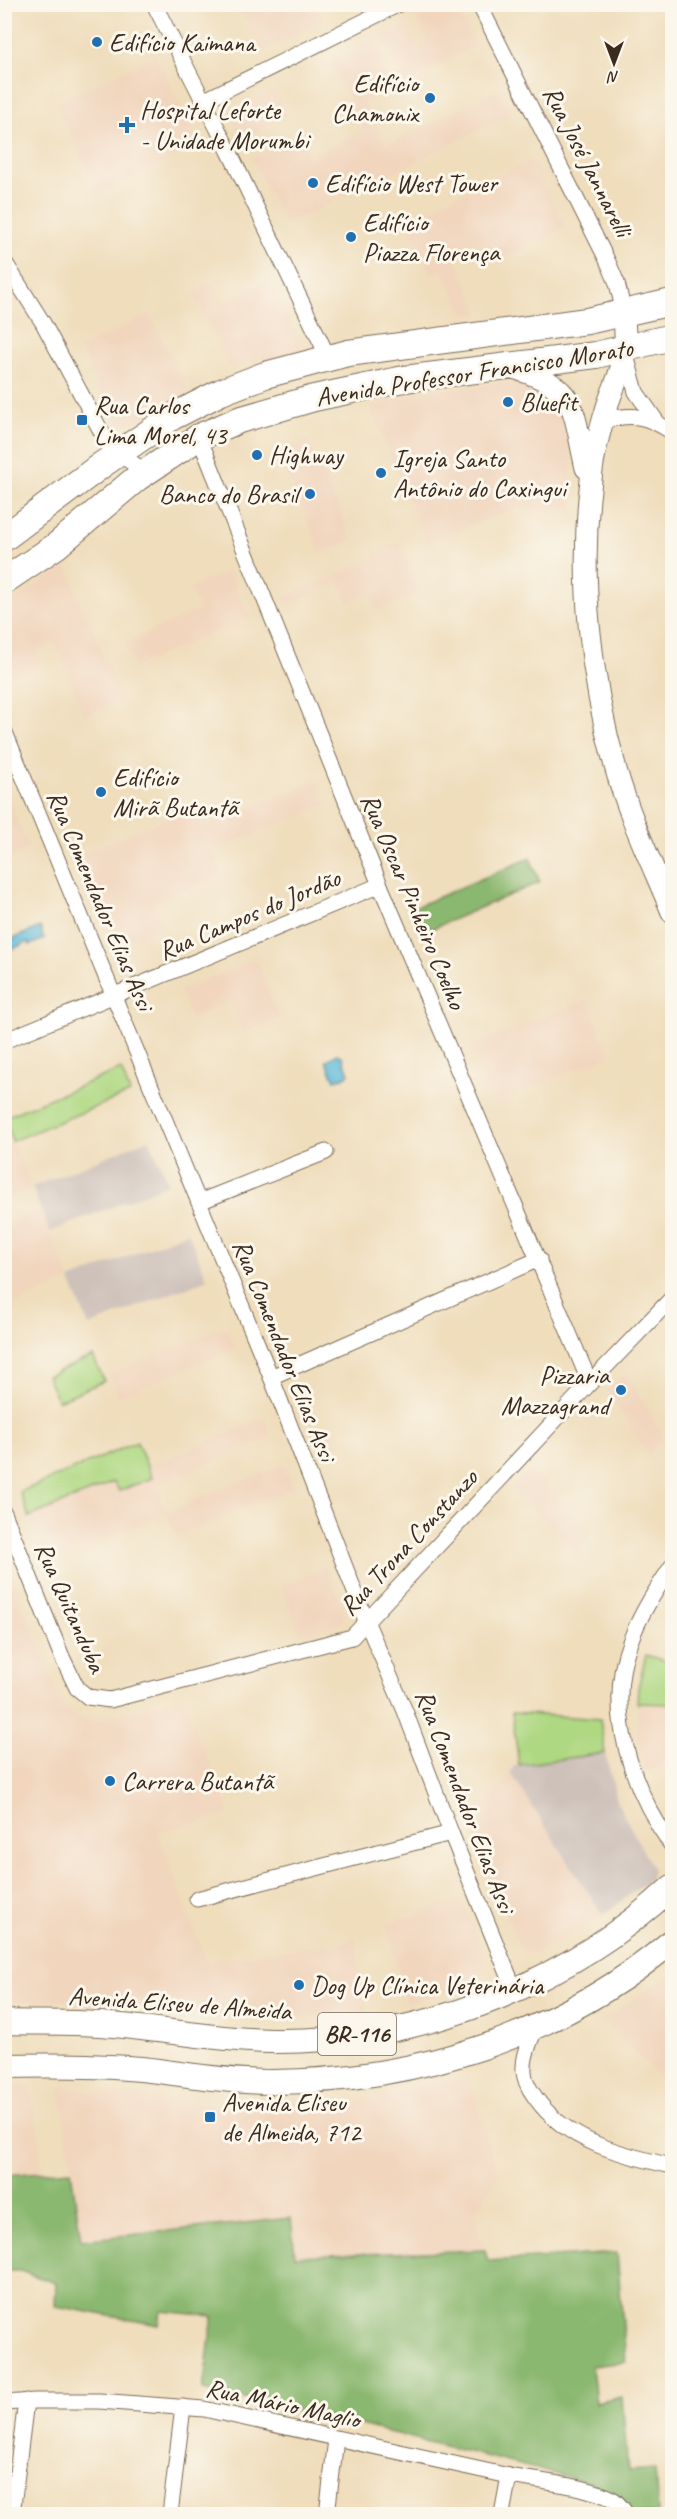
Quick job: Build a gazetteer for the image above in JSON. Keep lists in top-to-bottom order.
{
  "streets": {
    "highway": ["Avenida Professor Francisco Morato"],
    "main road": ["Rua José Jannarelli", "Avenida Eliseu de Almeida", "BR-116"],
    "street": [
      "Rua Comendador Elias Assi",
      "Rua Oscar Pinheiro Coelho",
      "Rua Campos do Jordão",
      "Rua Trona Constanzo",
      "Rua Quitanduba",
      "Rua Mário Maglio"
    ]
  },
  "crossings": [
    ["Rua José Jannarelli", "Avenida Professor Francisco Morato"],
    ["Avenida Professor Francisco Morato", "Rua Oscar Pinheiro Coelho"],
    ["Rua Comendador Elias Assi", "Rua Campos do Jordão"],
    ["Rua Comendador Elias Assi", "Rua Trona Constanzo"],
    ["Rua Comendador Elias Assi", "Avenida Eliseu de Almeida"],
    ["Rua Oscar Pinheiro Coelho", "Rua Campos do Jordão"],
    ["Rua Oscar Pinheiro Coelho", "Rua Trona Constanzo"],
    ["Rua Trona Constanzo", "Rua Quitanduba"]
  ],
  "places": {
    "other": [
      "Edifício Kaimana",
      "Edifício Chamonix",
      "Edifício West Tower",
      "Edifício Piazza Florença",
      "Bluefit",
      "Highway",
      "Igreja Santo Antônio do Caxingui",
      "Banco do Brasil",
      "Edifício Mirã Butantã",
      "Pizzaria Mazzagrand",
      "Carrera Butantã",
      "Dog Up Clínica Veterinária"
    ],
    "health": ["Hospital Leforte - Unidade Morumbi"],
    "transit": ["Rua Carlos Lima Morel, 43", "Avenida Eliseu de Almeida, 712"]
  },
  "north": "bottom"
}
